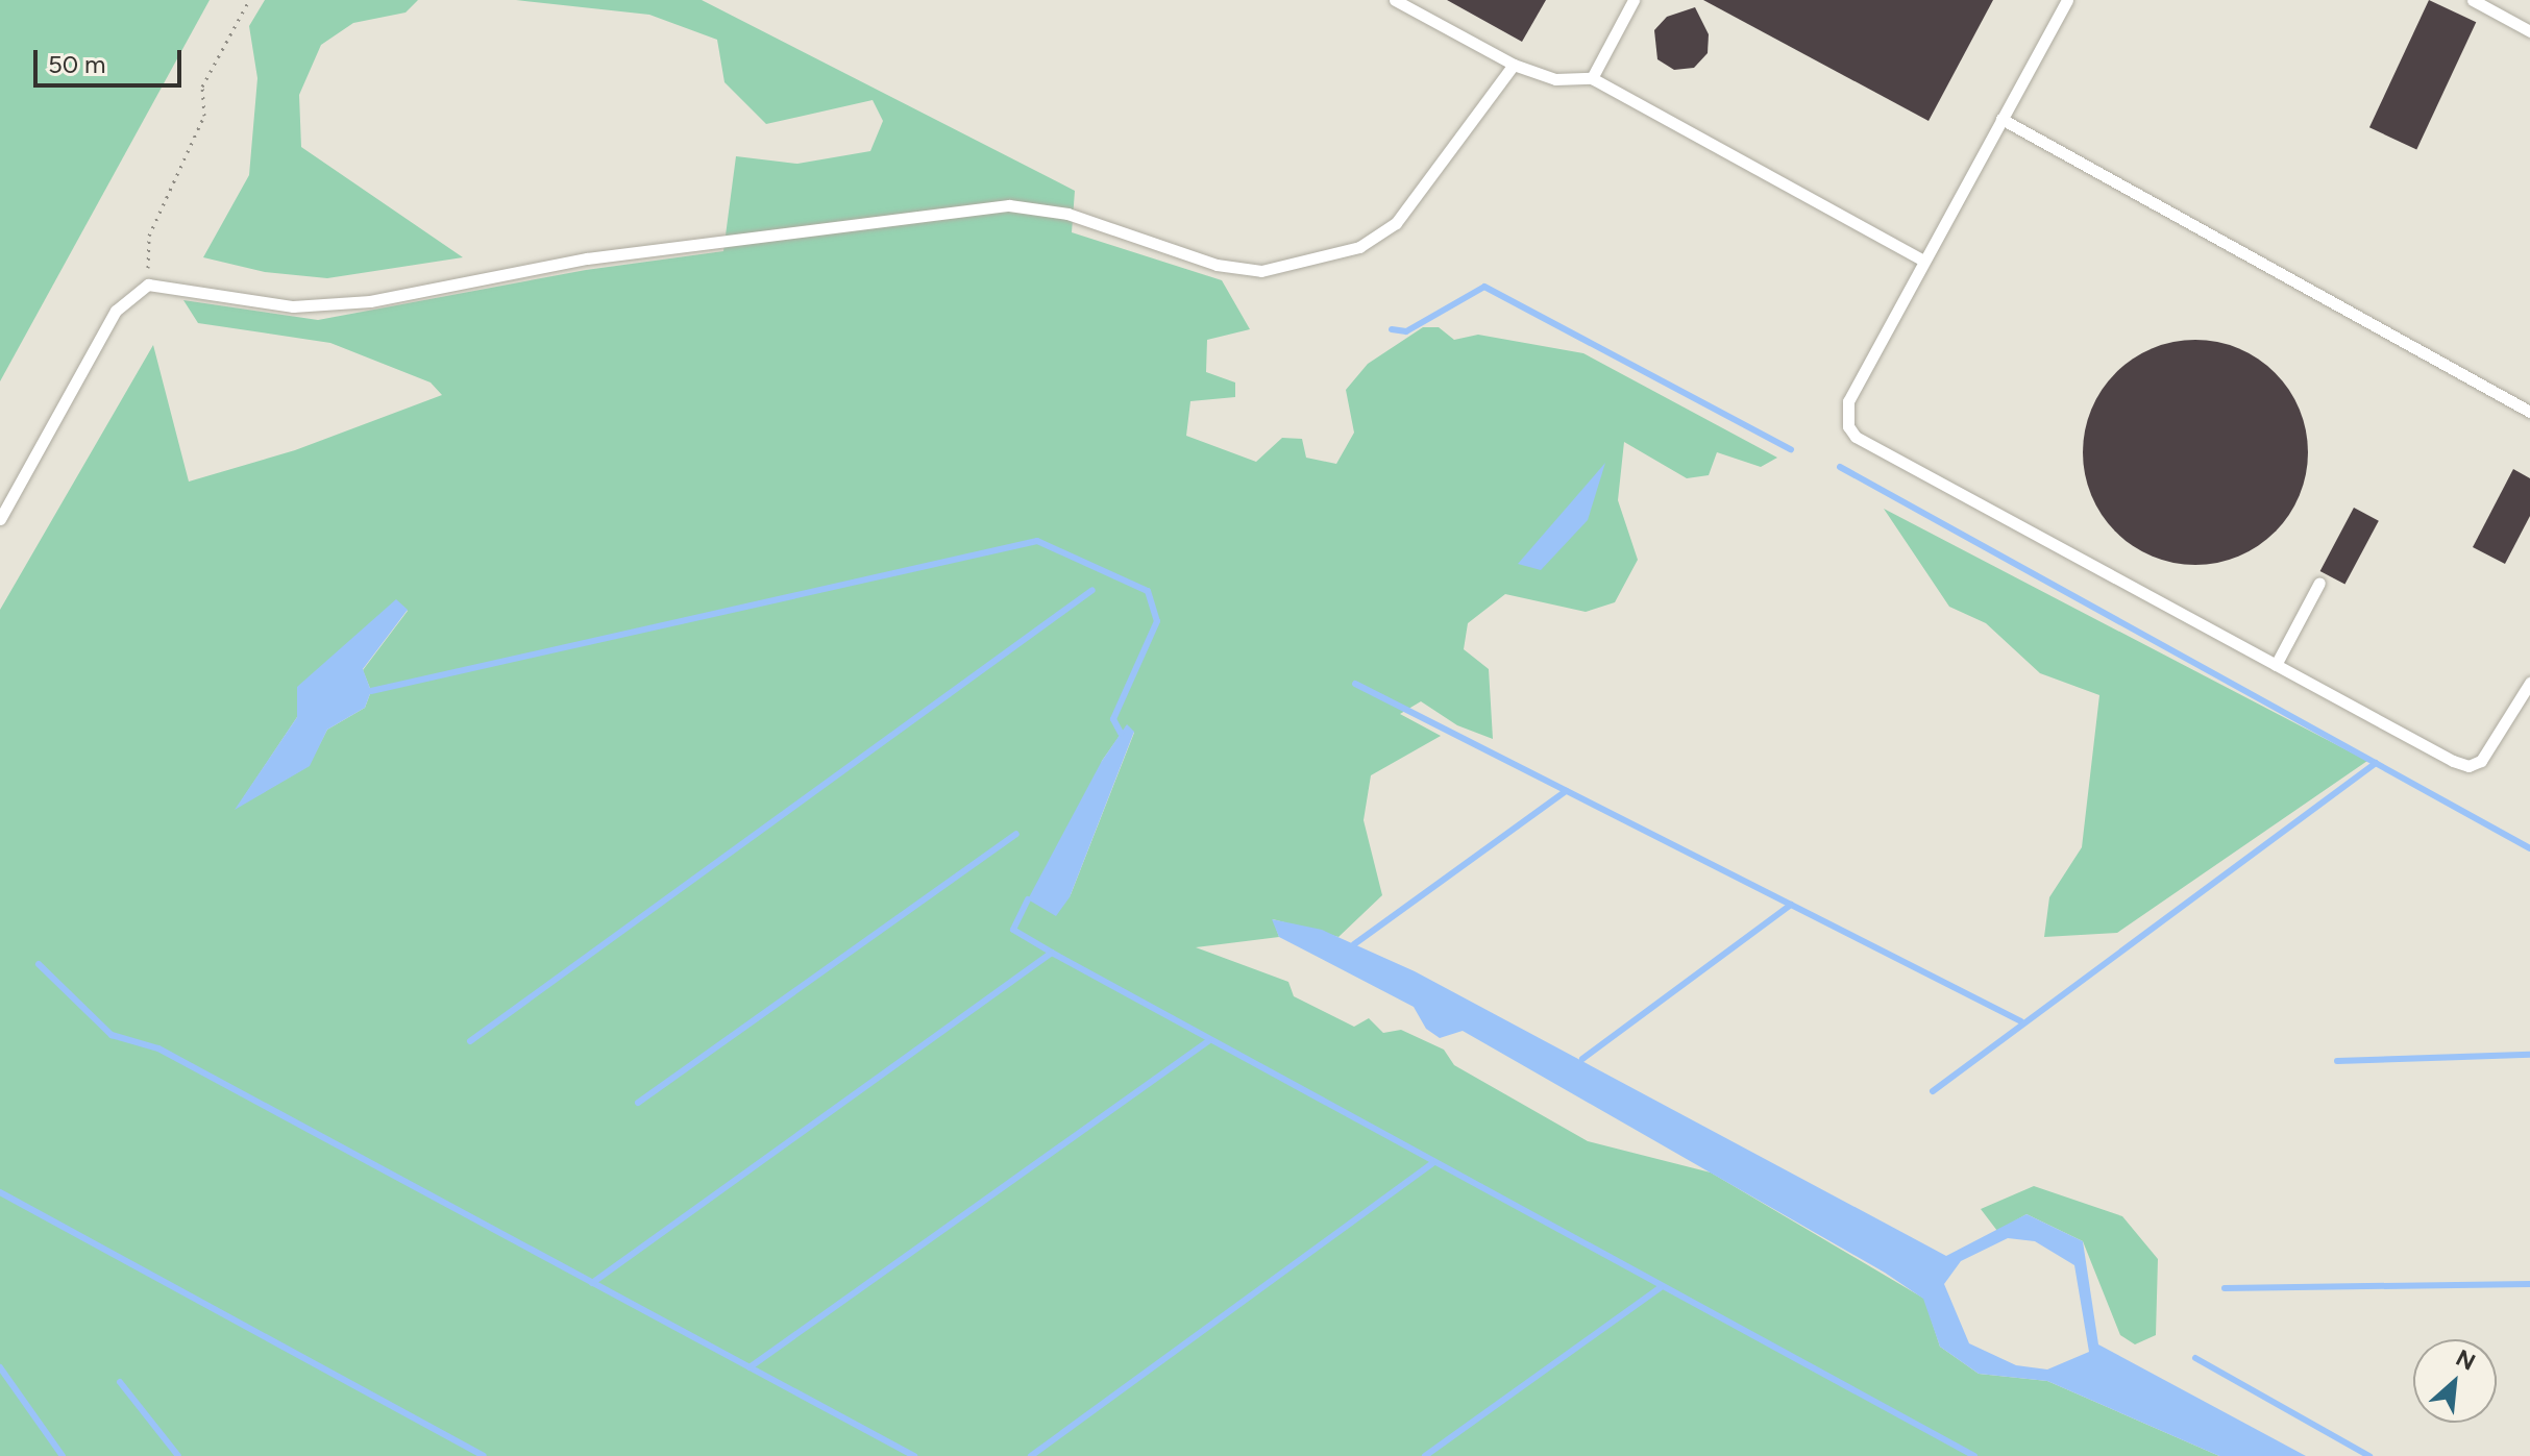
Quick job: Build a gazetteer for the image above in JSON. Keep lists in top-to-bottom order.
{
  "scale_bar": "50 m",
  "north": "top right"
}
